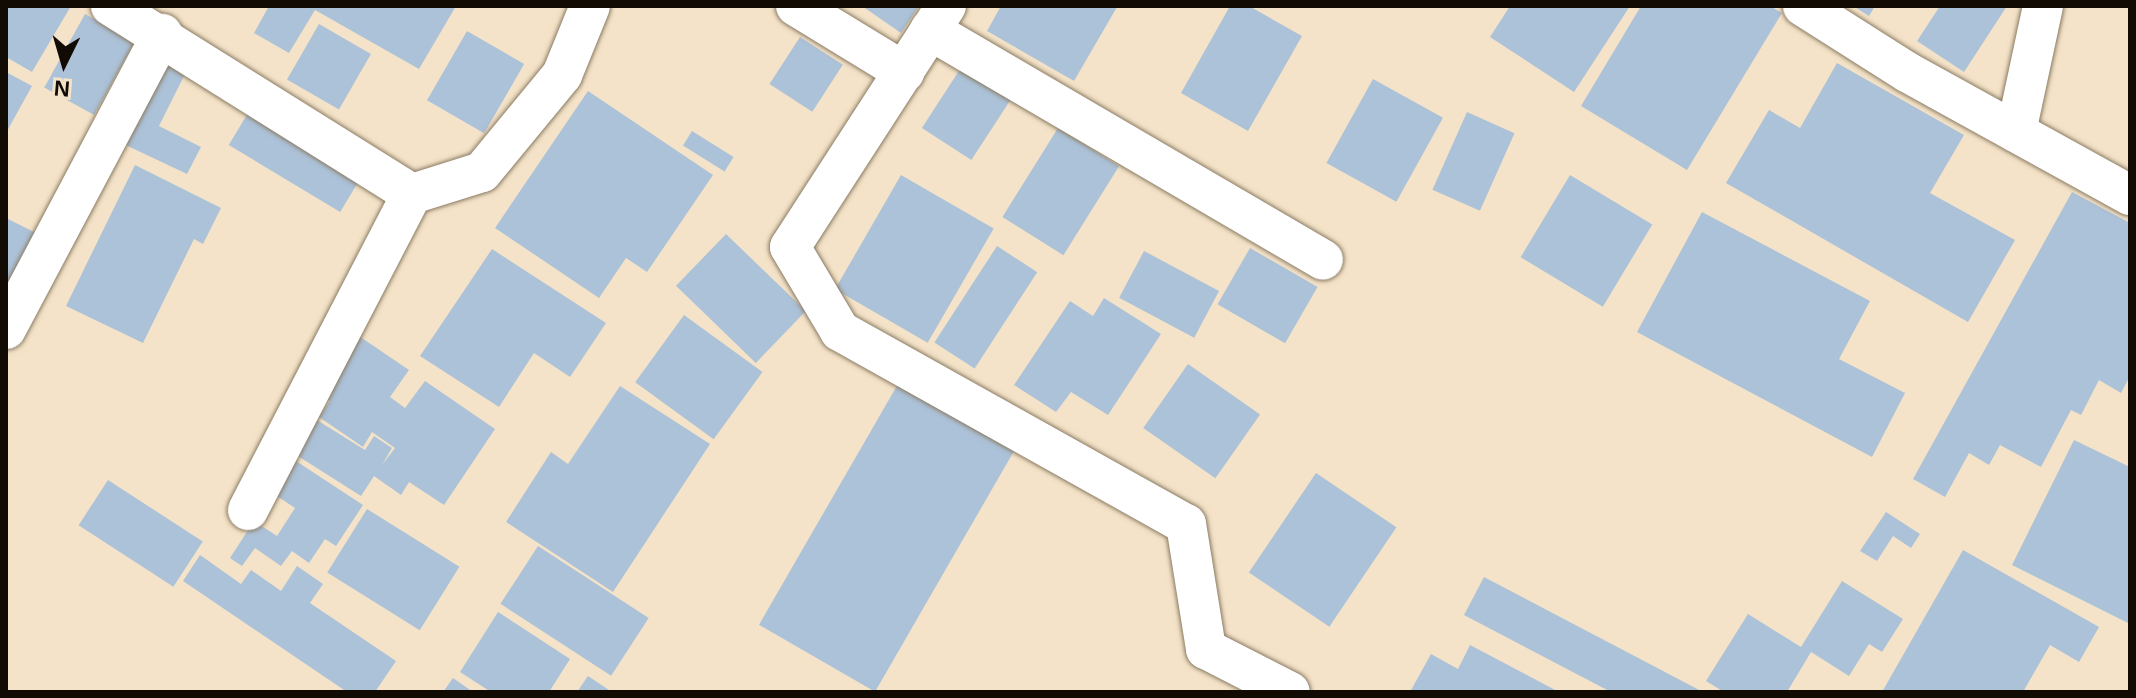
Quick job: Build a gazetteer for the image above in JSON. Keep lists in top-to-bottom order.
{
  "north": "bottom"
}
